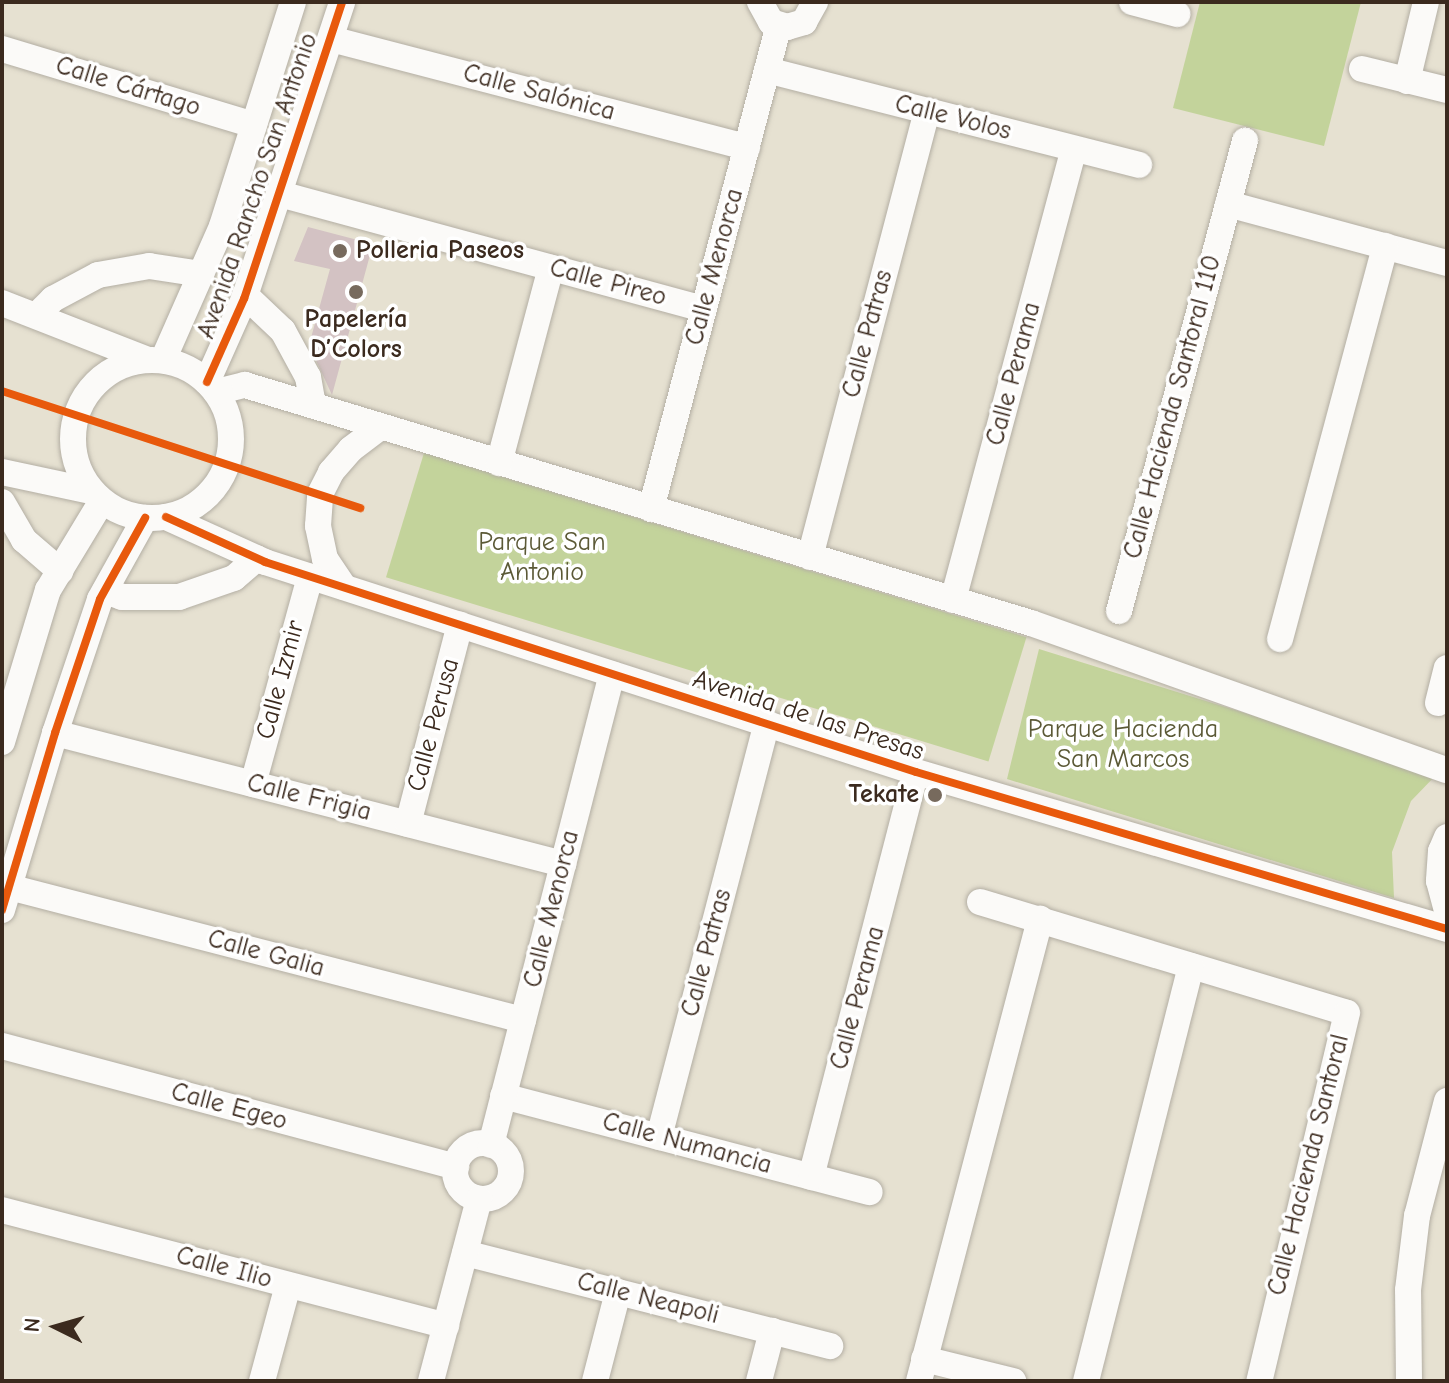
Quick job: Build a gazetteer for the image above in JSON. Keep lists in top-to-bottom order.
{
  "streets": {
    "street": [
      "Calle Cártago",
      "Calle Salónica",
      "Calle Volos",
      "Avenida Rancho San Antonio",
      "Calle Menorca",
      "Calle Pireo",
      "Calle Patras",
      "Calle Perama",
      "Calle Hacienda Santoral 110",
      "Calle Izmir",
      "Avenida de las Presas",
      "Calle Perusa",
      "Calle Frigia",
      "Calle Galia",
      "Calle Egeo",
      "Calle Numancia",
      "Calle Hacienda Santoral",
      "Calle Ilio",
      "Calle Neapoli"
    ]
  },
  "crossings": [
    ["Calle Cártago", "Avenida Rancho San Antonio"],
    ["Calle Salónica", "Avenida Rancho San Antonio"],
    ["Calle Salónica", "Calle Menorca"],
    ["Calle Volos", "Calle Menorca"],
    ["Calle Volos", "Calle Patras"],
    ["Calle Volos", "Calle Perama"],
    ["Avenida Rancho San Antonio", "Calle Pireo"],
    ["Avenida Rancho San Antonio", "Avenida de las Presas"],
    ["Calle Menorca", "Calle Pireo"],
    ["Calle Menorca", "Avenida de las Presas"],
    ["Calle Menorca", "Calle Frigia"],
    ["Calle Menorca", "Calle Galia"],
    ["Calle Menorca", "Calle Egeo"],
    ["Calle Menorca", "Calle Numancia"],
    ["Calle Patras", "Avenida de las Presas"],
    ["Calle Patras", "Calle Numancia"],
    ["Calle Perama", "Avenida de las Presas"],
    ["Calle Perama", "Calle Numancia"],
    ["Calle Izmir", "Avenida de las Presas"],
    ["Calle Izmir", "Calle Frigia"],
    ["Avenida de las Presas", "Calle Perusa"],
    ["Calle Perusa", "Calle Frigia"]
  ],
  "parks": ["Parque San Antonio", "Parque Hacienda San Marcos"],
  "places": ["Polleria Paseos", "Papelería D’Colors", "Tekate"],
  "north": "left"
}
